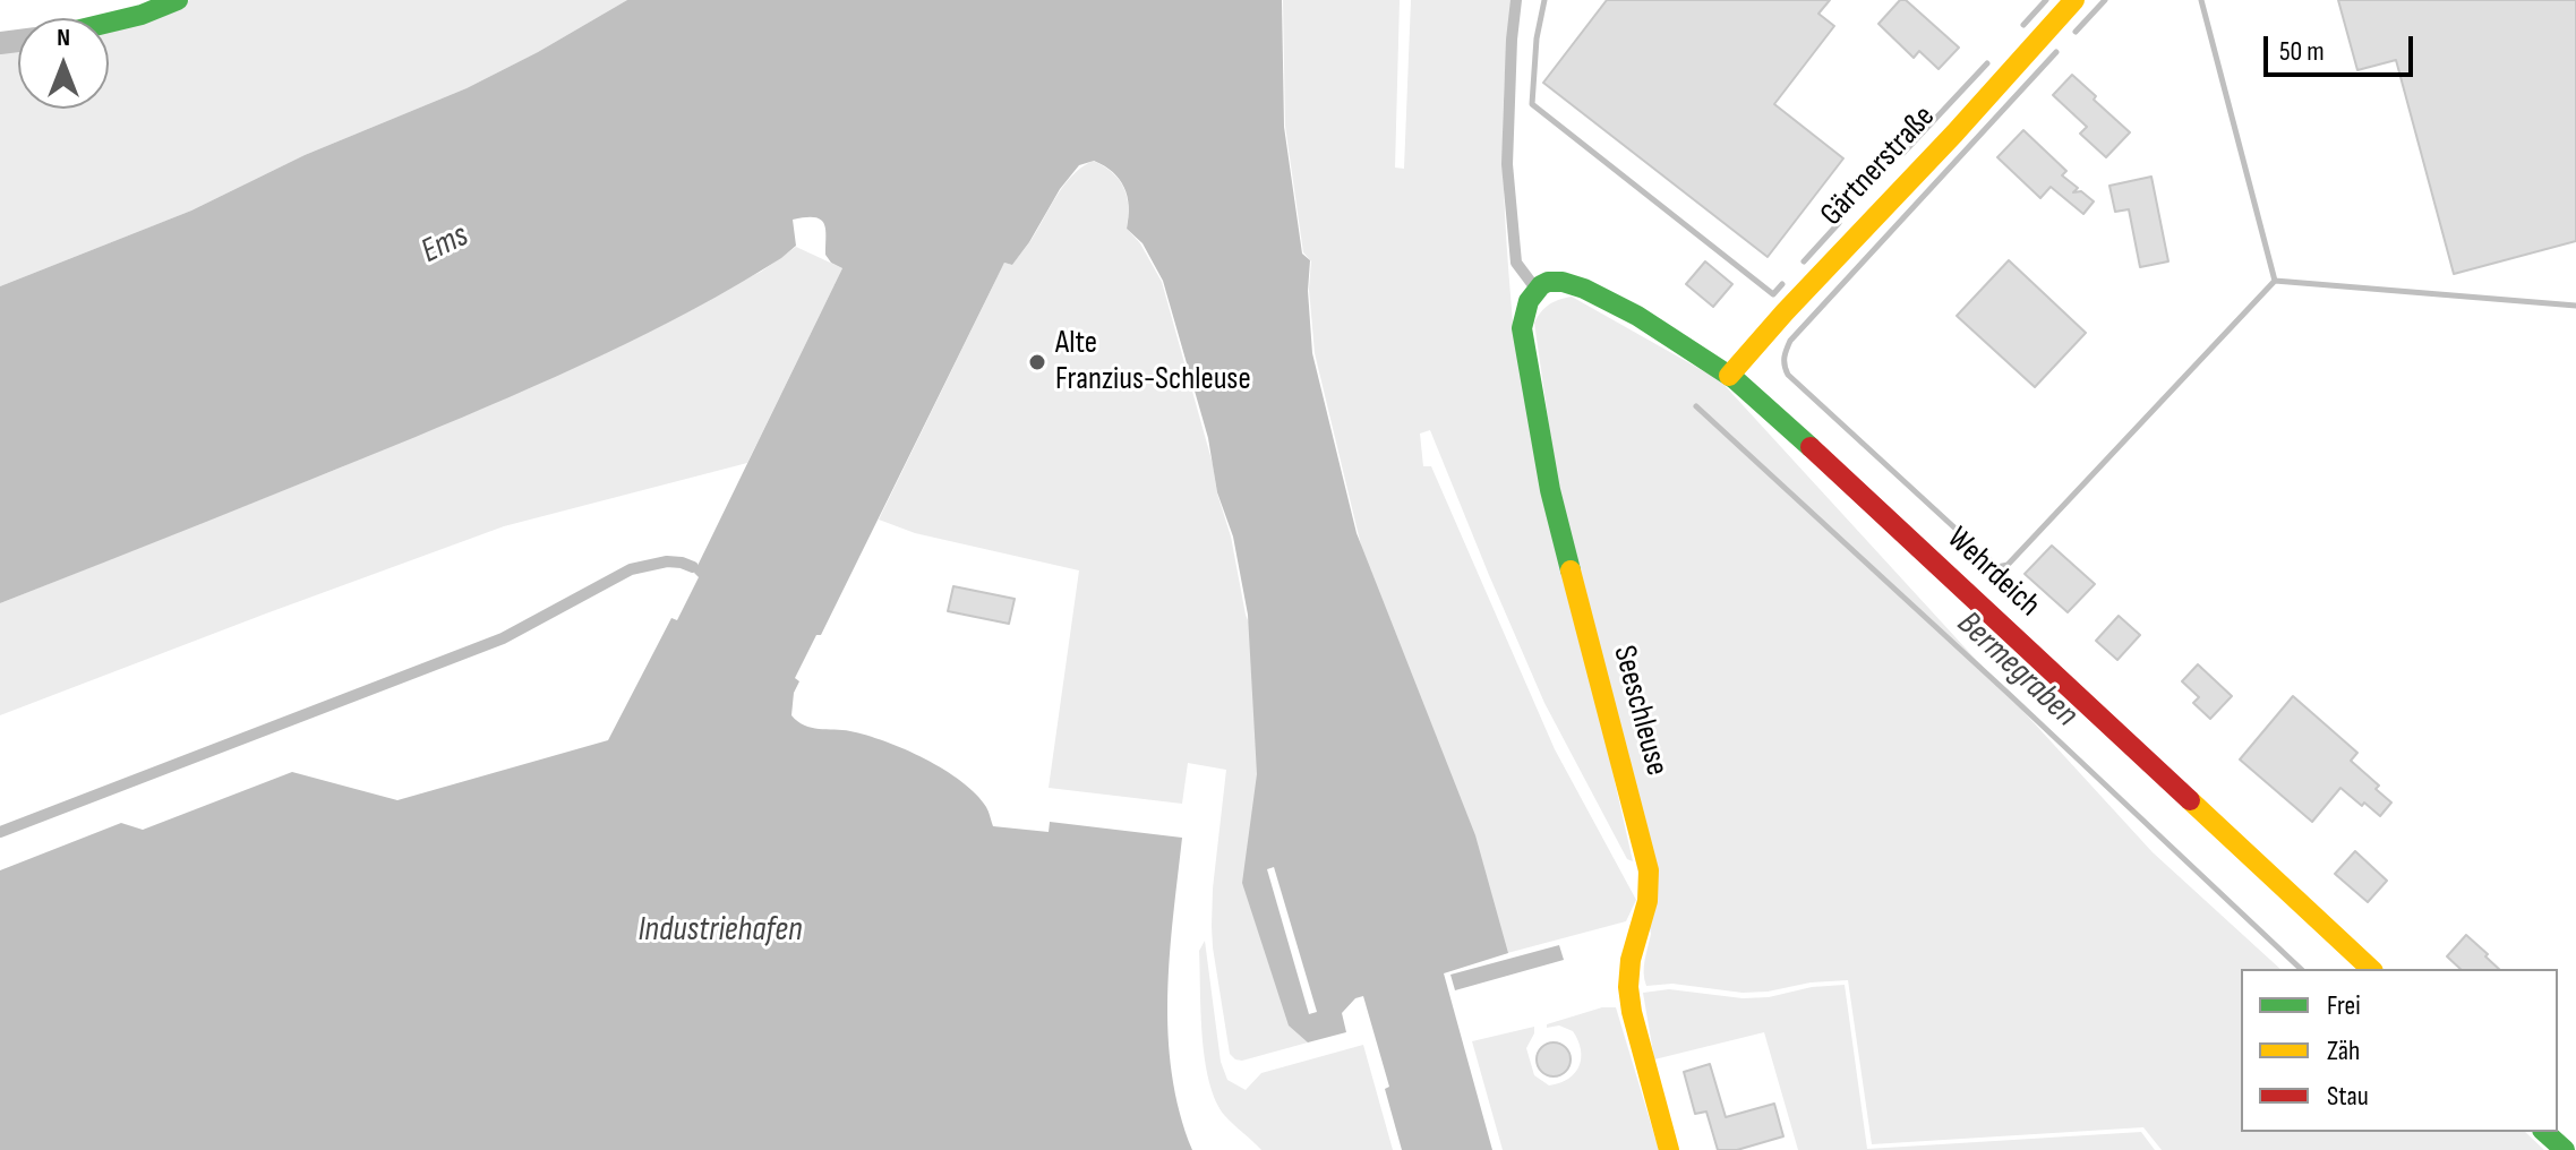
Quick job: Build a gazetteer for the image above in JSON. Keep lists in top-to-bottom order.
{
  "streets": {
    "street": ["Gärtnerstraße", "Wehrdeich", "Seeschleuse"]
  },
  "crossings": [
    ["Gärtnerstraße", "Wehrdeich"],
    ["Wehrdeich", "Seeschleuse"]
  ],
  "water": ["Ems", "Bermegraben", "Industriehafen"],
  "places": ["Alte Franzius-Schleuse"],
  "legend": ["Frei", "Zäh", "Stau"],
  "scale_bar": "50 m",
  "north": "top"
}
